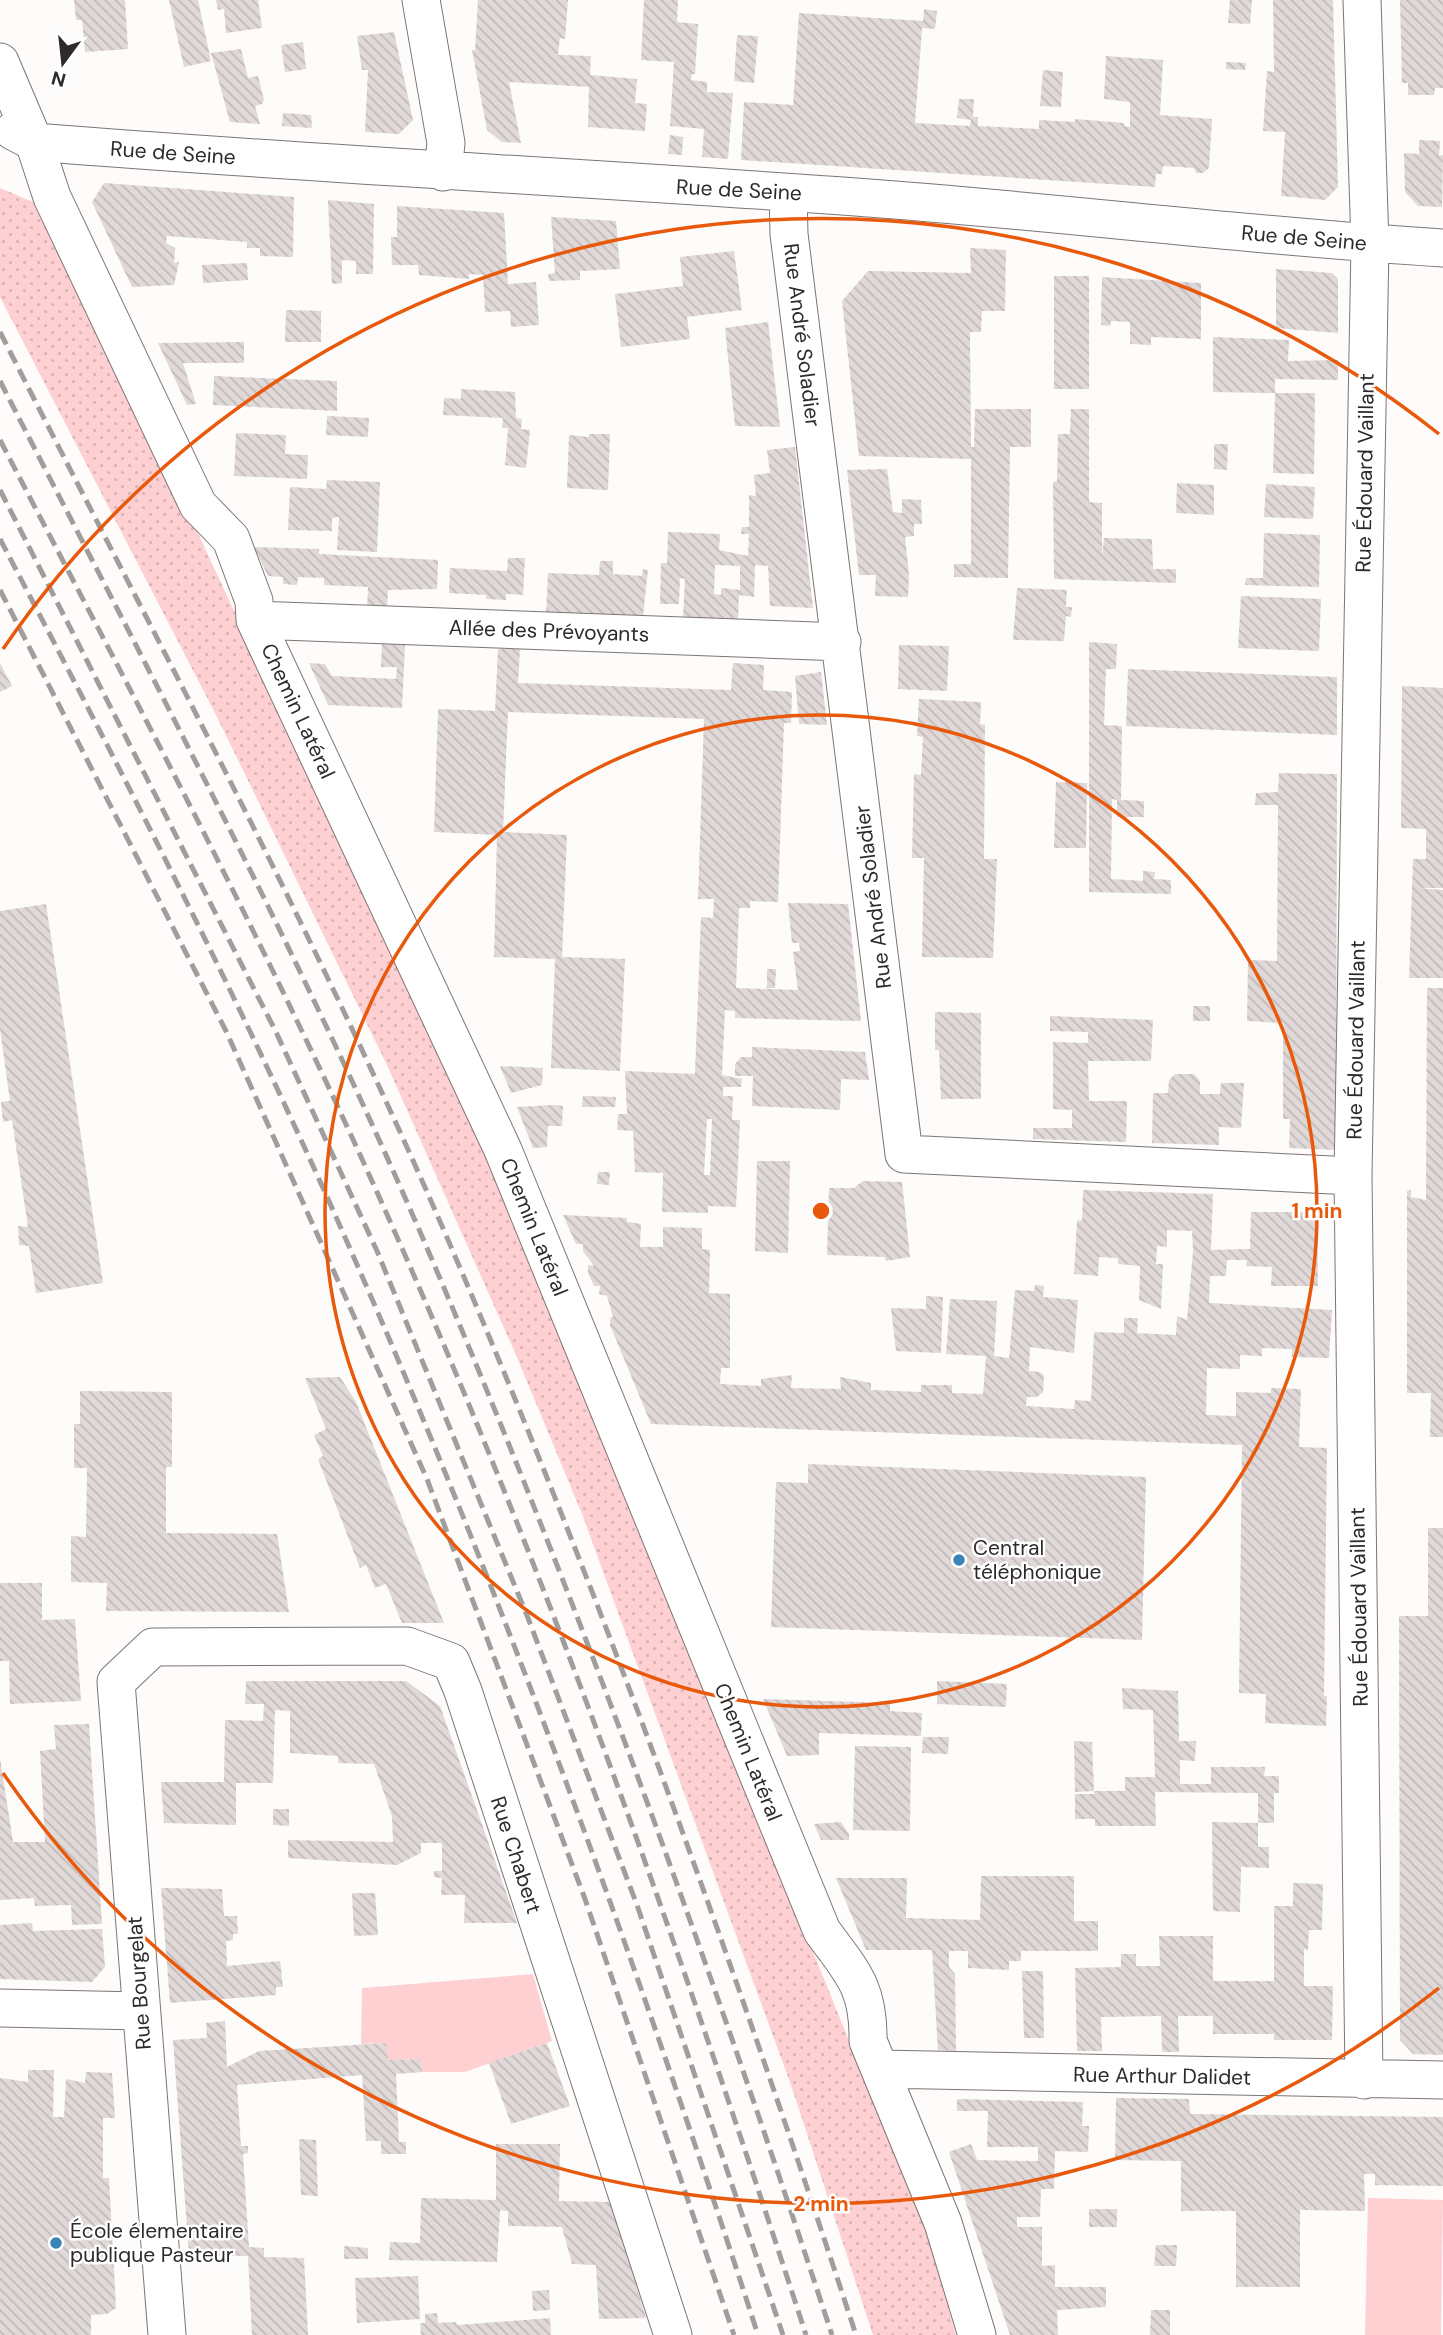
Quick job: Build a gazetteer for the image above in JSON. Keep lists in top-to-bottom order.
{
  "streets": {
    "street": [
      "Rue de Seine",
      "Rue André Soladier",
      "Rue Édouard Vaillant",
      "Allée des Prévoyants",
      "Chemin Latéral",
      "Rue Chabert",
      "Rue Bourgelat",
      "Rue Arthur Dalidet"
    ]
  },
  "crossings": [
    ["Rue de Seine", "Rue André Soladier"],
    ["Rue de Seine", "Rue Édouard Vaillant"],
    ["Rue de Seine", "Chemin Latéral"],
    ["Rue André Soladier", "Rue Édouard Vaillant"],
    ["Rue André Soladier", "Allée des Prévoyants"],
    ["Rue Édouard Vaillant", "Rue Arthur Dalidet"],
    ["Allée des Prévoyants", "Chemin Latéral"],
    ["Chemin Latéral", "Rue Arthur Dalidet"],
    ["Rue Chabert", "Rue Bourgelat"]
  ],
  "places": ["Central téléphonique", "École élementaire publique Pasteur"],
  "north": "bottom",
  "rings": ["1 min", "2 min"]
}
